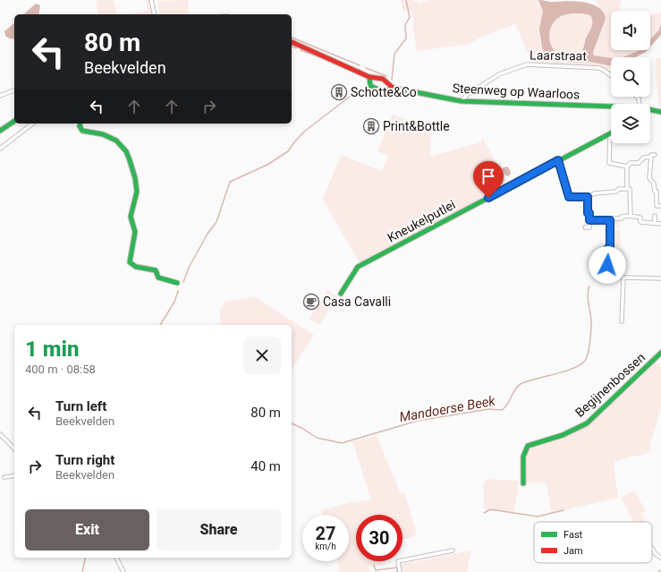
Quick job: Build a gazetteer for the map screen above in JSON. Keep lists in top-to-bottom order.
{
  "streets": {
    "street": [
      "Laarstraat",
      "Steenweg op Waarloos",
      "Kneukelputlei",
      "Begijnenbossen"
    ]
  },
  "crossings": [
    ["Laarstraat", "Steenweg op Waarloos"]
  ],
  "water": ["Mandoerse Beek"],
  "places": {
    "building": ["Schotte&Co", "Print&Bottle"],
    "cafe": ["Casa Cavalli"]
  },
  "legend": ["Fast", "Jam"],
  "page": {
    "turn": ["80 m", "Beekvelden"],
    "heading": ["1 min", "400 m · 08:58"],
    "list": [
      {
        "name": "Turn left",
        "note": "Beekvelden",
        "value": "80 m"
      },
      {
        "name": "Turn right",
        "note": "Beekvelden",
        "value": "40 m"
      }
    ],
    "buttons": ["Exit", "Share"],
    "speed": "27 km/h",
    "limit": "30"
  }
}
